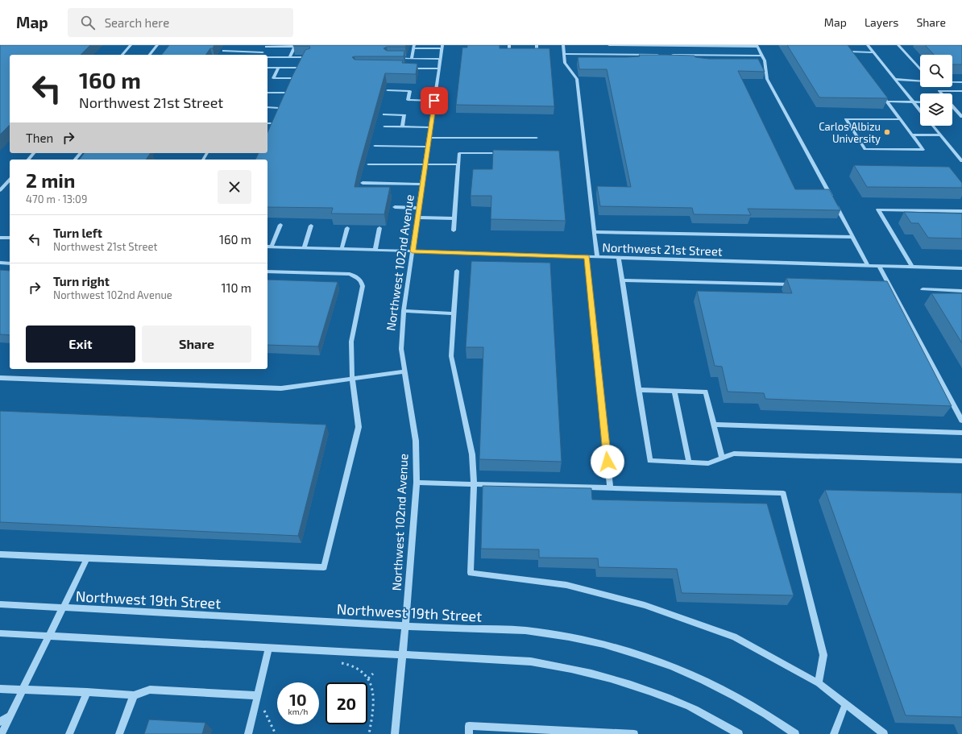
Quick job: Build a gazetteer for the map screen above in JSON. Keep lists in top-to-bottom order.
{
  "streets": {
    "street": ["Northwest 21st Street", "Northwest 102nd Avenue", "Northwest 19th Street"]
  },
  "crossings": [
    ["Northwest 21st Street", "Northwest 102nd Avenue"],
    ["Northwest 102nd Avenue", "Northwest 19th Street"]
  ],
  "places": ["Carlos Albizu University"],
  "page": {
    "header": "Map",
    "search": "Search here",
    "nav": ["Map", "Layers", "Share"],
    "turn": ["160 m", "Northwest 21st Street"],
    "then": "Then",
    "heading": ["2 min", "470 m · 13:09"],
    "list": [
      {
        "name": "Turn left",
        "note": "Northwest 21st Street",
        "value": "160 m"
      },
      {
        "name": "Turn right",
        "note": "Northwest 102nd Avenue",
        "value": "110 m"
      }
    ],
    "buttons": ["Exit", "Share"],
    "speed": "10 km/h",
    "limit": "20"
  }
}
